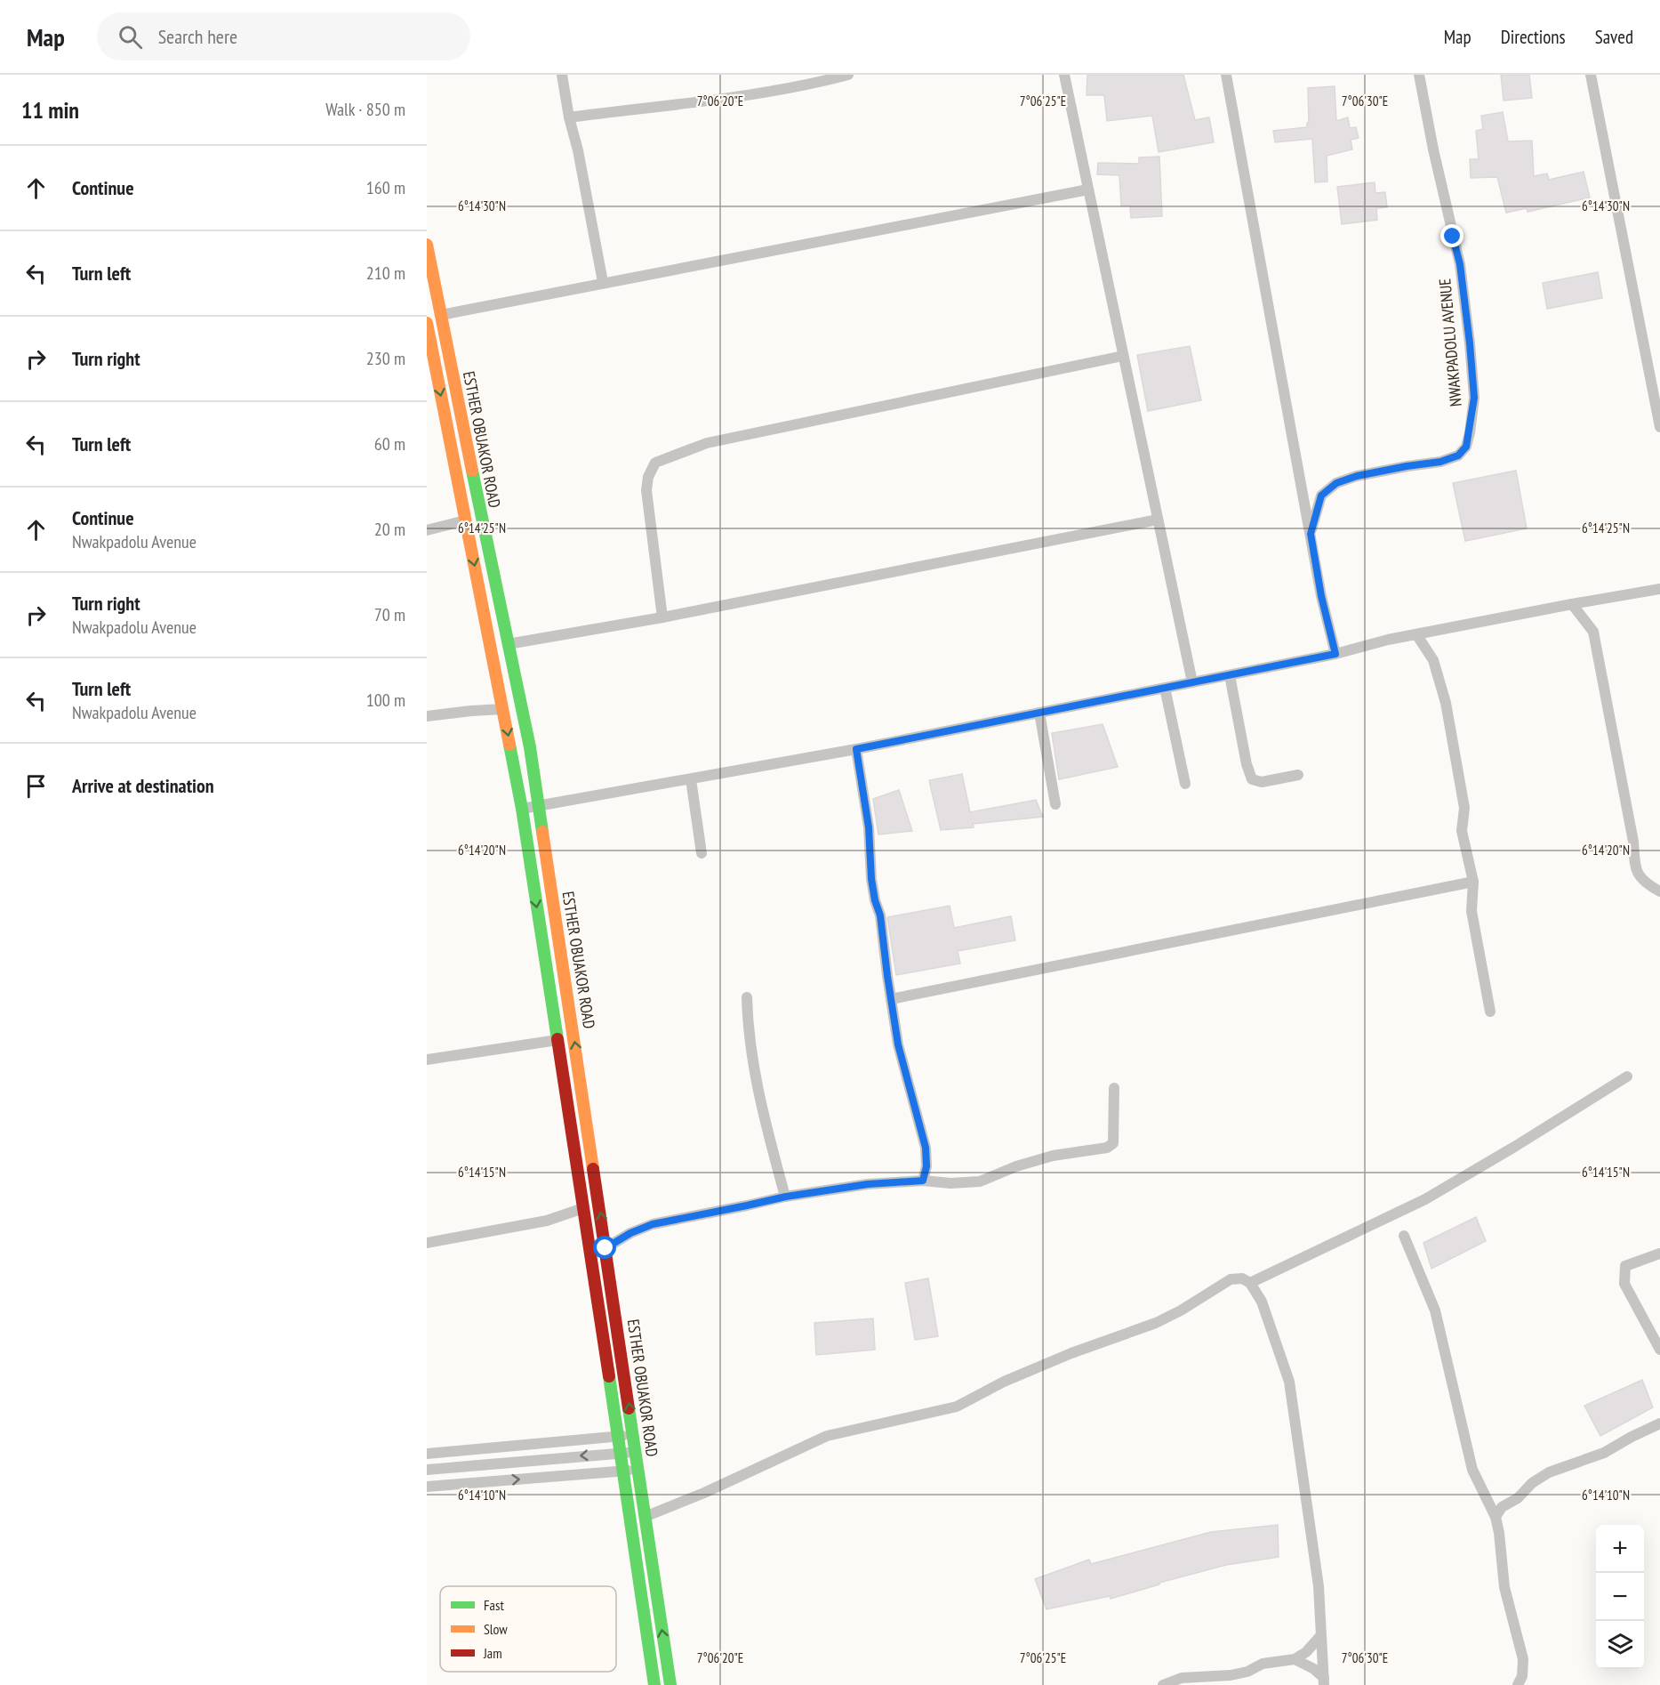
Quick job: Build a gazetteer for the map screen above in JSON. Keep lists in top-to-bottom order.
{
  "streets": {
    "street": ["NWAKPADOLU AVENUE", "ESTHER OBUAKOR ROAD"]
  },
  "legend": ["Fast", "Slow", "Jam"],
  "page": {
    "header": "Map",
    "search": "Search here",
    "nav": ["Map", "Directions", "Saved"],
    "heading": ["11 min", "Walk · 850 m"],
    "list": [
      ["Continue", "160 m"],
      ["Turn left", "210 m"],
      ["Turn right", "230 m"],
      ["Turn left", "60 m"],
      ["Continue", "Nwakpadolu Avenue", "20 m"],
      ["Turn right", "Nwakpadolu Avenue", "70 m"],
      ["Turn left", "Nwakpadolu Avenue", "100 m"],
      "Arrive at destination"
    ],
    "map_buttons": ["+", "−"]
  },
  "coordinates": [
    "7°06'20\"E",
    "7°06'25\"E",
    "7°06'30\"E",
    "6°14'30\"N",
    "6°14'25\"N",
    "6°14'20\"N",
    "6°14'15\"N",
    "6°14'10\"N"
  ]
}
